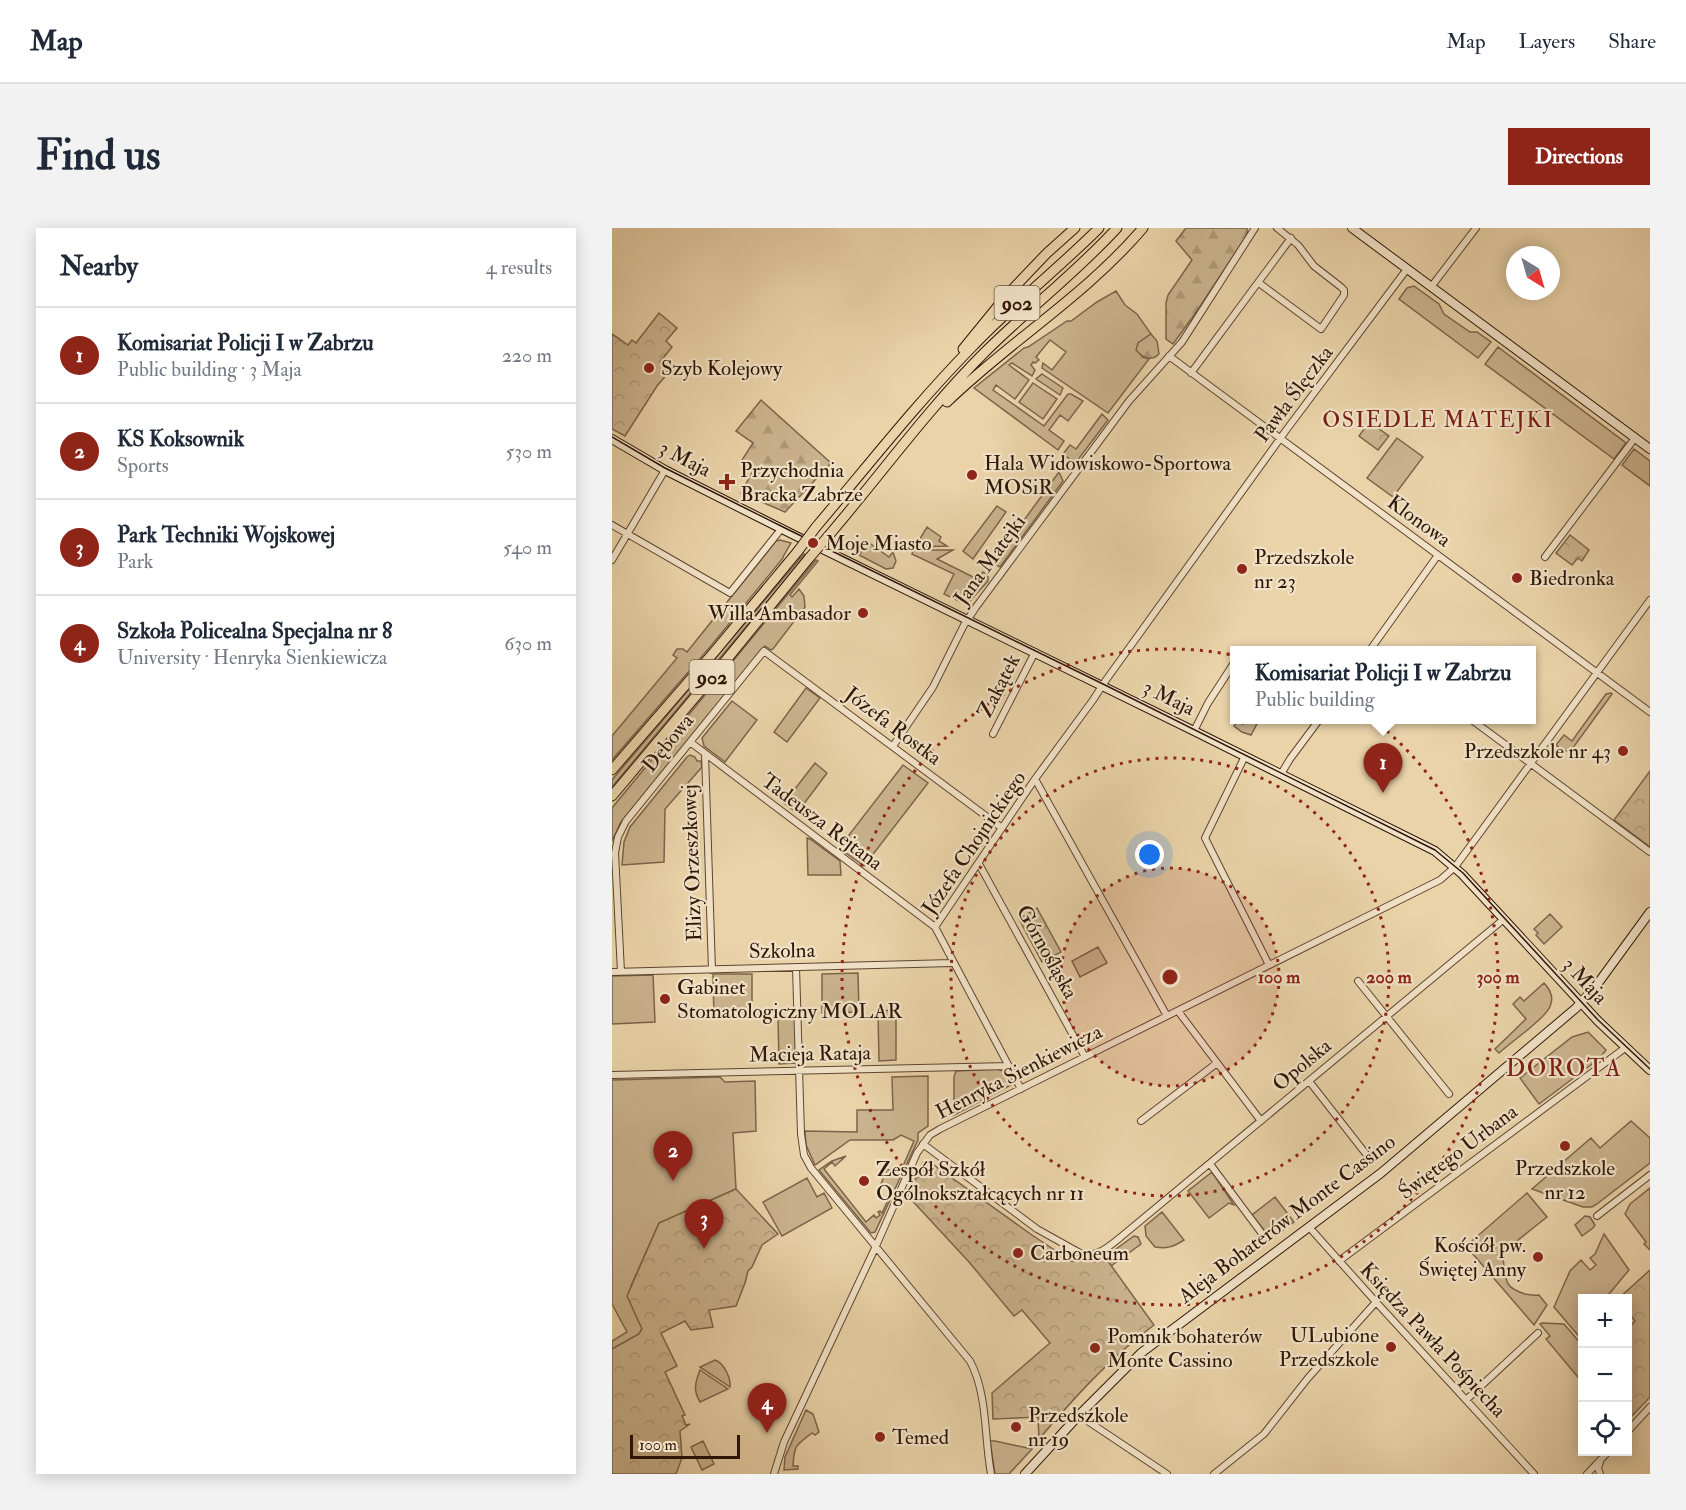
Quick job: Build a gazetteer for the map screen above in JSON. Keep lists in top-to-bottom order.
{
  "streets": {
    "main road": ["902"],
    "street": [
      "Pawła Ślęczka",
      "3 Maja",
      "Klonowa",
      "Jana Matejki",
      "Zakątek",
      "Józefa Rostka",
      "Dębowa",
      "Tadeusza Rejtana",
      "Józefa Chojnickiego",
      "Elizy Orzeszkowej",
      "Szkolna",
      "Górnośląska",
      "Macieja Rataja",
      "Opolska",
      "Henryka Sienkiewicza",
      "Świętego Urbana",
      "Aleja Bohaterów Monte Cassino",
      "Księdza Pawła Pośpiecha"
    ]
  },
  "crossings": [
    ["Pawła Ślęczka", "3 Maja"],
    ["Pawła Ślęczka", "Klonowa"],
    ["Pawła Ślęczka", "Józefa Chojnickiego"],
    ["3 Maja", "Jana Matejki"],
    ["3 Maja", "Zakątek"],
    ["3 Maja", "Józefa Chojnickiego"],
    ["3 Maja", "Opolska"],
    ["3 Maja", "Henryka Sienkiewicza"],
    ["3 Maja", "Świętego Urbana"],
    ["3 Maja", "Aleja Bohaterów Monte Cassino"],
    ["Klonowa", "Jana Matejki"],
    ["Klonowa", "Henryka Sienkiewicza"],
    ["Jana Matejki", "Józefa Rostka"],
    ["Józefa Rostka", "Dębowa"],
    ["Józefa Rostka", "Józefa Chojnickiego"],
    ["Dębowa", "Tadeusza Rejtana"],
    ["Dębowa", "Szkolna"],
    ["Tadeusza Rejtana", "Józefa Chojnickiego"],
    ["Tadeusza Rejtana", "Elizy Orzeszkowej"],
    ["Józefa Chojnickiego", "Szkolna"],
    ["Józefa Chojnickiego", "Górnośląska"],
    ["Józefa Chojnickiego", "Macieja Rataja"],
    ["Józefa Chojnickiego", "Henryka Sienkiewicza"],
    ["Elizy Orzeszkowej", "Szkolna"],
    ["Górnośląska", "Henryka Sienkiewicza"],
    ["Opolska", "Henryka Sienkiewicza"],
    ["Świętego Urbana", "Księdza Pawła Pośpiecha"],
    ["Aleja Bohaterów Monte Cassino", "Księdza Pawła Pośpiecha"]
  ],
  "districts": ["OSIEDLE MATEJKI", "DOROTA"],
  "places": {
    "other": [
      "Szyb Kolejowy",
      "Hala Widowiskowo-Sportowa MOSiR",
      "Moje Miasto",
      "Przedszkole nr 23",
      "Biedronka",
      "Willa Ambasador",
      "Przedszkole nr 43",
      "Gabinet Stomatologiczny MOLAR",
      "Przedszkole nr 12",
      "Zespół Szkół Ogólnokształcących nr 11",
      "Carboneum",
      "Kościół pw. Świętej Anny",
      "ULubione Przedszkole",
      "Pomnik bohaterów Monte Cassino",
      "Przedszkole nr 19",
      "Temed"
    ],
    "health": ["Przychodnia Bracka Zabrze"]
  },
  "scale_bar": "100 m",
  "north": "bottom right",
  "page": {
    "header": "Map",
    "nav": ["Map", "Layers", "Share"],
    "buttons": "Directions",
    "title": "Find us",
    "heading": ["Nearby", "4 results"],
    "list": [
      {
        "mark": "1",
        "name": "Komisariat Policji I w Zabrzu",
        "note": "Public building · 3 Maja",
        "value": "220 m"
      },
      {
        "mark": "2",
        "name": "KS Koksownik",
        "note": "Sports",
        "value": "530 m"
      },
      {
        "mark": "3",
        "name": "Park Techniki Wojskowej",
        "note": "Park",
        "value": "540 m"
      },
      {
        "mark": "4",
        "name": "Szkoła Policealna Specjalna nr 8",
        "note": "University · Henryka Sienkiewicza",
        "value": "630 m"
      }
    ],
    "popup": ["Komisariat Policji I w Zabrzu", "Public building"],
    "pins": [
      "1",
      "2",
      "3",
      "4"
    ],
    "map_buttons": ["+", "−"],
    "scale": "100 m"
  },
  "rings": ["100 m", "200 m", "300 m"]
}
